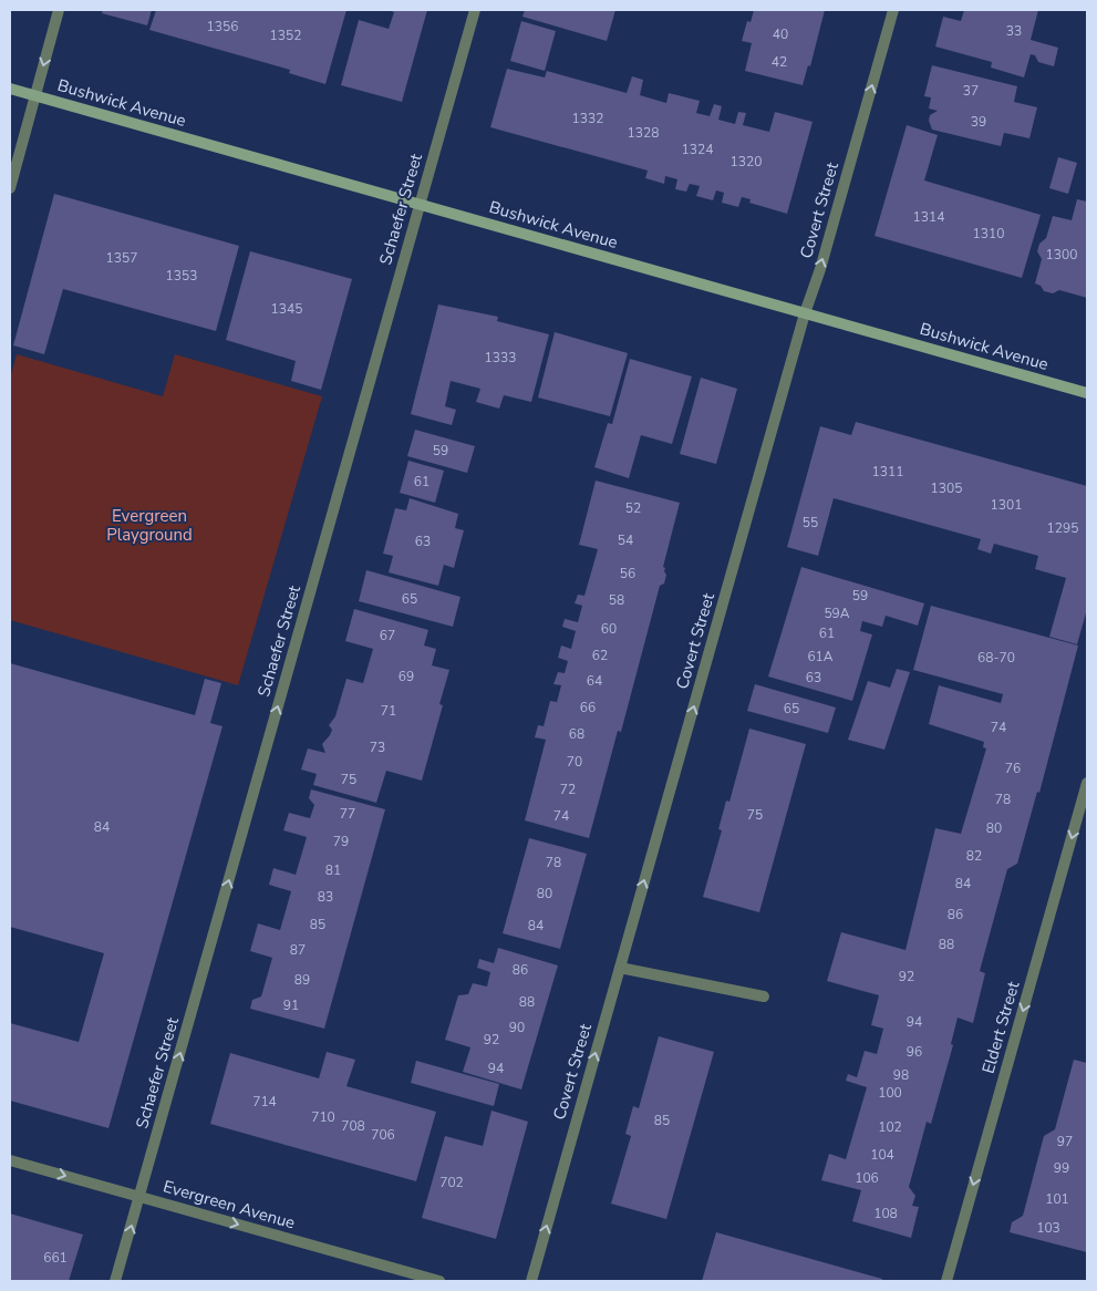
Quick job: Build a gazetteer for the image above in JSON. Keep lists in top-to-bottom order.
{
  "streets": {
    "main road": ["Bushwick Avenue"],
    "street": [
      "Schaefer Street",
      "Covert Street",
      "Eldert Street",
      "Evergreen Avenue"
    ]
  },
  "crossings": [
    ["Bushwick Avenue", "Schaefer Street"],
    ["Bushwick Avenue", "Covert Street"],
    ["Schaefer Street", "Evergreen Avenue"]
  ],
  "one_way": [
    "Schaefer Street",
    "Covert Street",
    "Eldert Street",
    "Evergreen Avenue"
  ],
  "parks": ["Evergreen Playground"],
  "house_numbers": [
    "1356",
    "33",
    "40",
    "1352",
    "42",
    "37",
    "1332",
    "39",
    "1328",
    "1324",
    "1320",
    "1314",
    "1310",
    "1300",
    "1357",
    "1353",
    "1345",
    "1333",
    "59",
    "1311",
    "61",
    "1305",
    "1301",
    "52",
    "55",
    "1295",
    "54",
    "63",
    "56",
    "59",
    "65",
    "58",
    "59A",
    "60",
    "61",
    "67",
    "62",
    "61A",
    "68-70",
    "69",
    "63",
    "64",
    "66",
    "65",
    "71",
    "74",
    "68",
    "73",
    "70",
    "76",
    "75",
    "72",
    "78",
    "77",
    "75",
    "74",
    "84",
    "80",
    "79",
    "82",
    "78",
    "81",
    "84",
    "80",
    "83",
    "86",
    "85",
    "84",
    "88",
    "87",
    "86",
    "92",
    "89",
    "88",
    "91",
    "94",
    "90",
    "92",
    "96",
    "94",
    "98",
    "100",
    "714",
    "710",
    "85",
    "708",
    "102",
    "706",
    "97",
    "104",
    "99",
    "106",
    "702",
    "101",
    "108",
    "103",
    "661"
  ]
}
